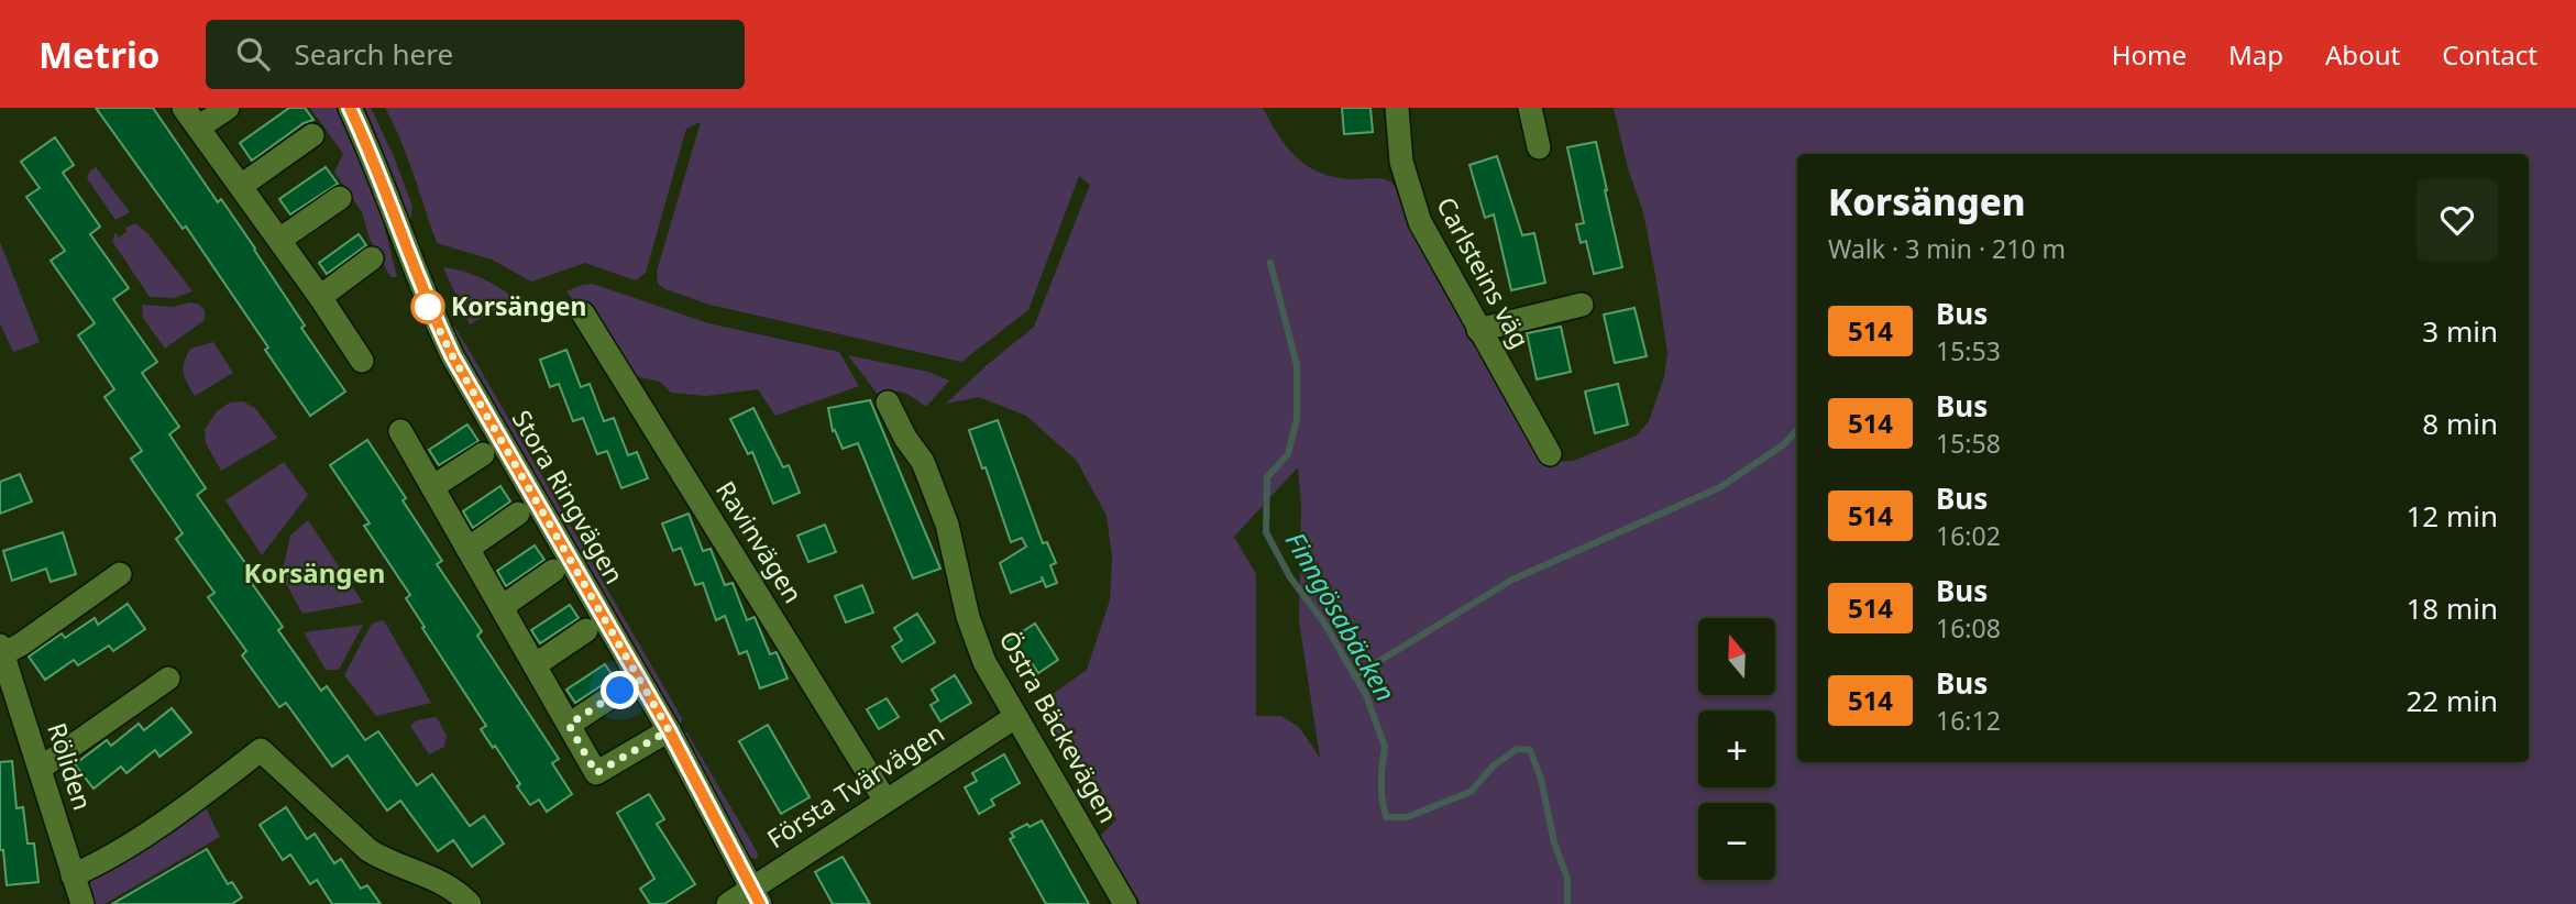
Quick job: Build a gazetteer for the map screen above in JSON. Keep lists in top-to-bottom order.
{
  "streets": {
    "street": [
      "Carlsteins väg",
      "Stora Ringvägen",
      "Ravinvägen",
      "Östra Bäckevägen",
      "Röliden",
      "Första Tvärvägen"
    ]
  },
  "crossings": [
    ["Stora Ringvägen", "Första Tvärvägen"],
    ["Ravinvägen", "Första Tvärvägen"],
    ["Östra Bäckevägen", "Första Tvärvägen"]
  ],
  "districts": ["Korsängen"],
  "water": ["Finngösabäcken"],
  "places": ["Korsängen"],
  "lines": ["bus line 514"],
  "north": "top",
  "page": {
    "header": "Metrio",
    "search": "Search here",
    "nav": [
      "Home",
      "Map",
      "About",
      "Contact"
    ],
    "heading": ["Korsängen", "Walk · 3 min · 210 m"],
    "list": [
      {
        "mark": "514",
        "name": "Bus",
        "note": "15:53",
        "value": "3 min"
      },
      {
        "mark": "514",
        "name": "Bus",
        "note": "15:58",
        "value": "8 min"
      },
      {
        "mark": "514",
        "name": "Bus",
        "note": "16:02",
        "value": "12 min"
      },
      {
        "mark": "514",
        "name": "Bus",
        "note": "16:08",
        "value": "18 min"
      },
      {
        "mark": "514",
        "name": "Bus",
        "note": "16:12",
        "value": "22 min"
      }
    ],
    "map_buttons": ["+", "−"]
  }
}
